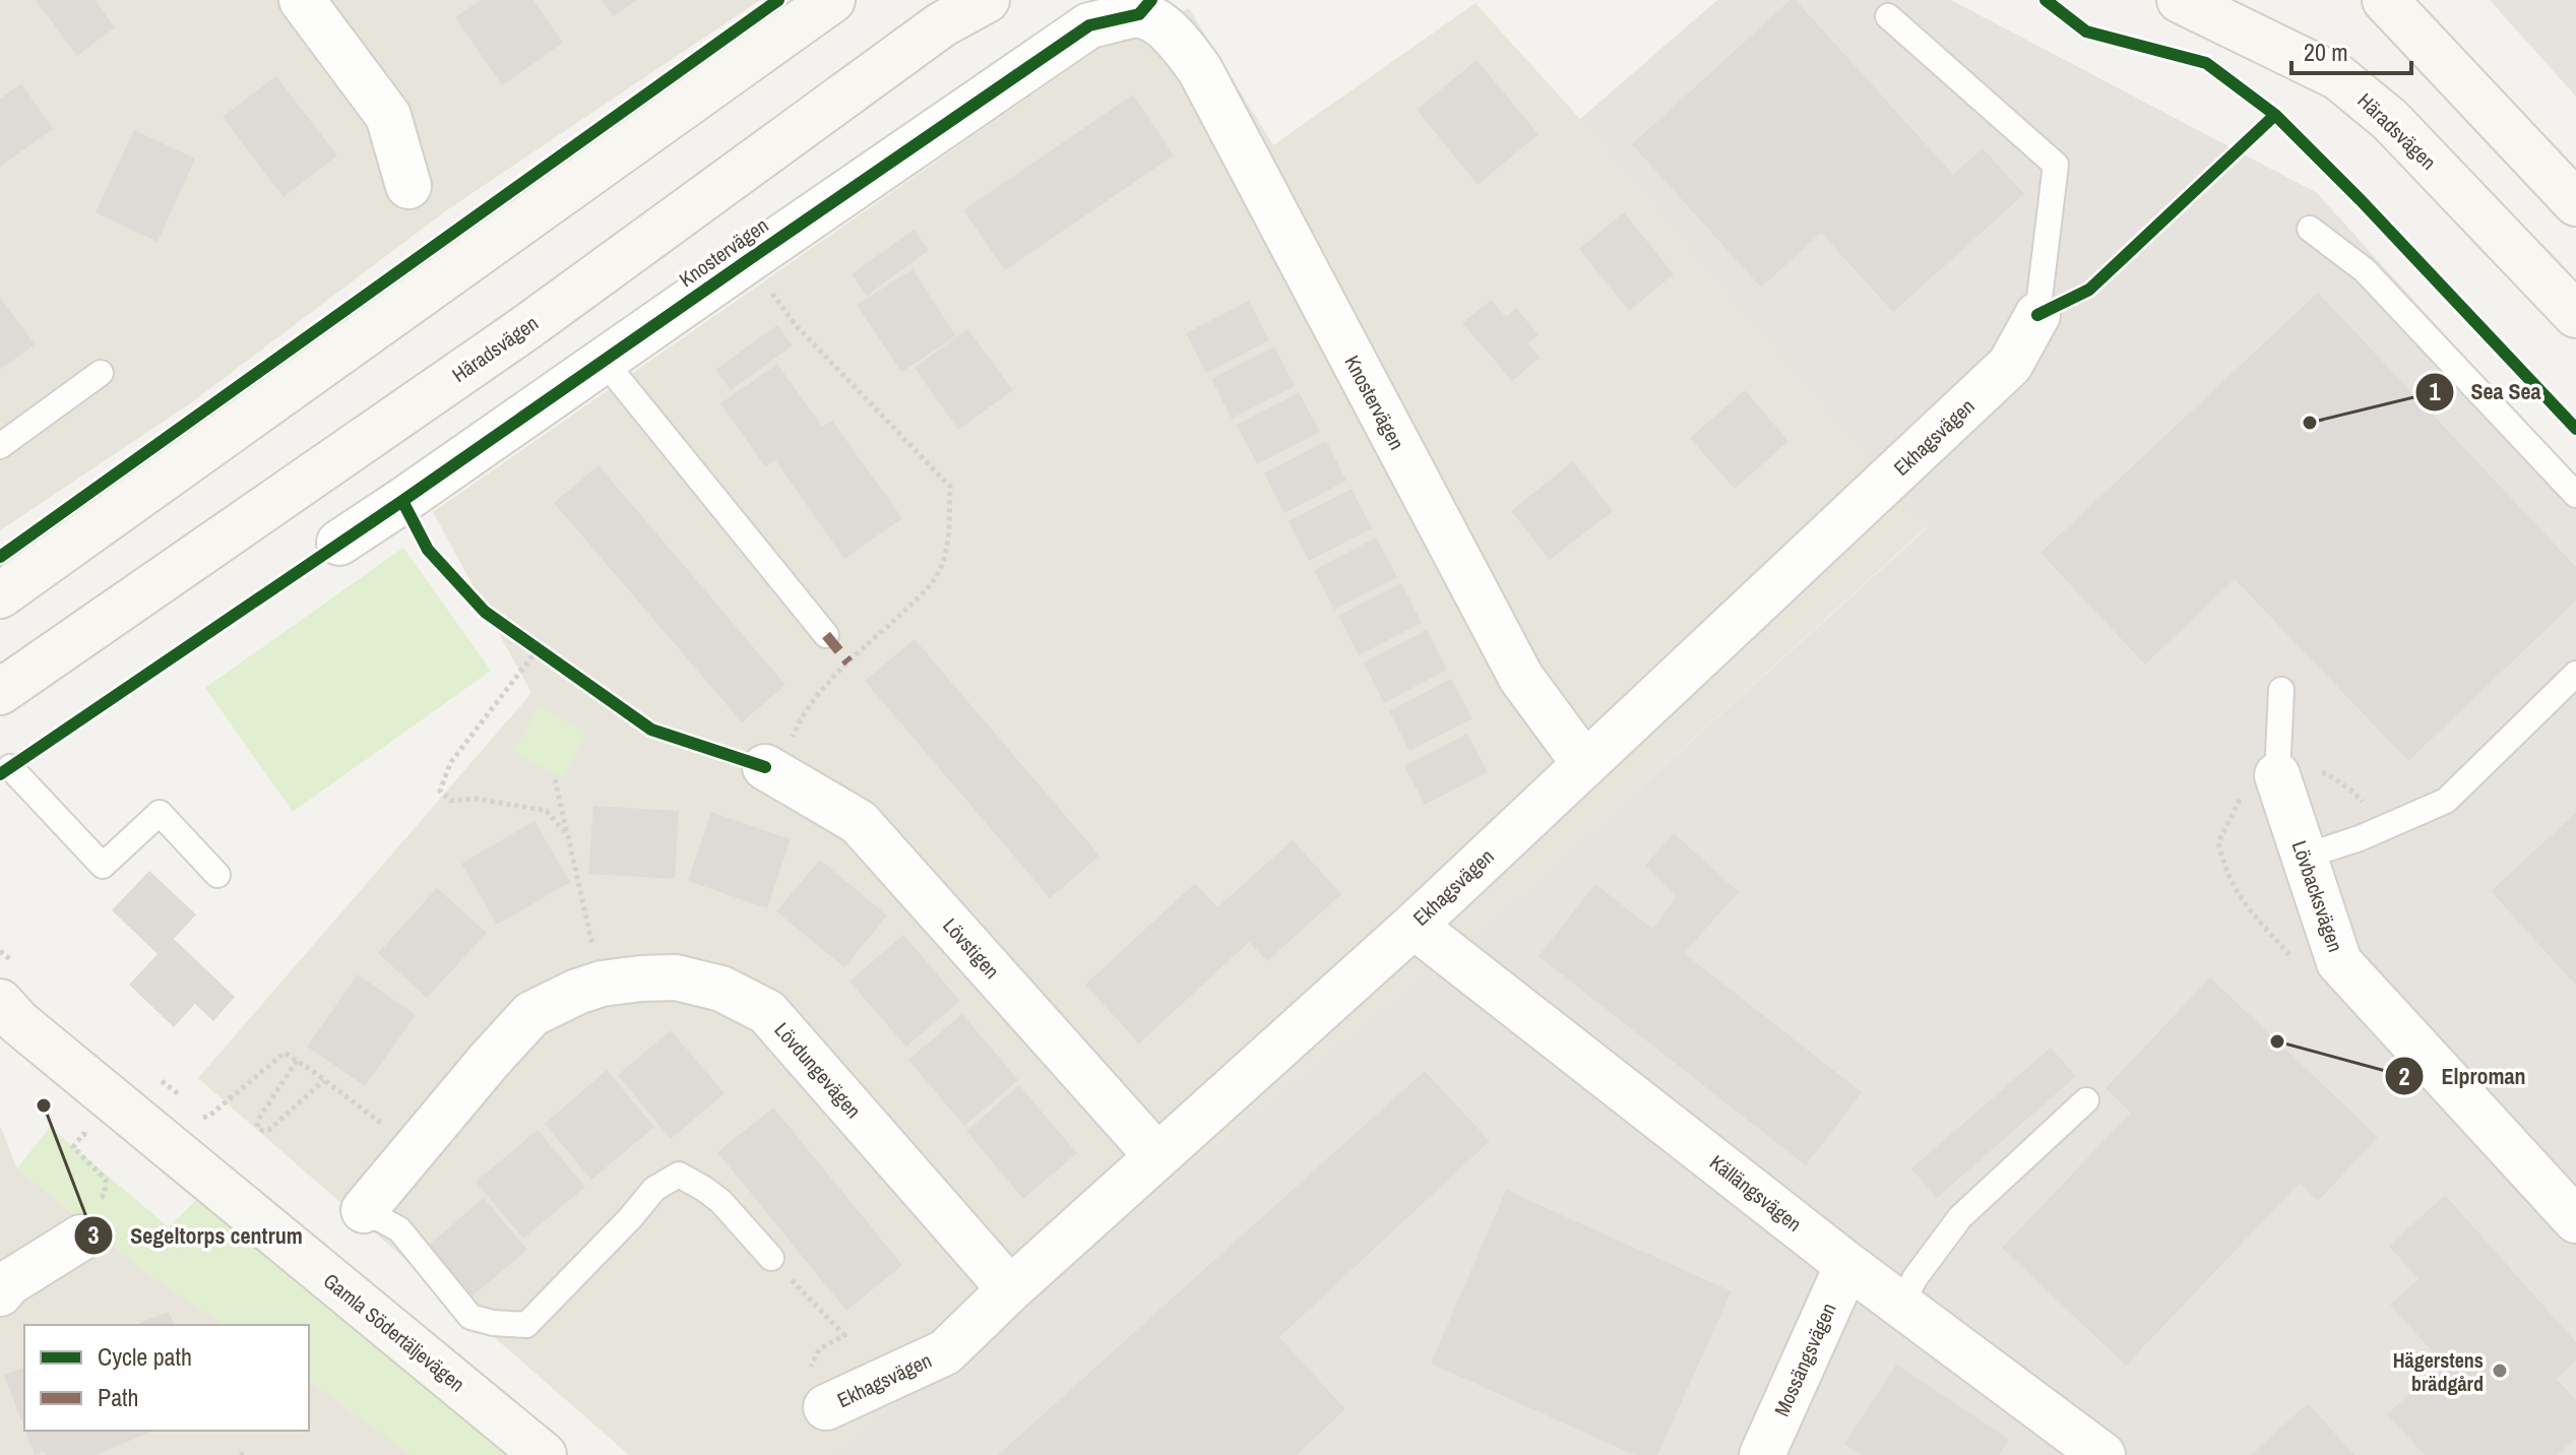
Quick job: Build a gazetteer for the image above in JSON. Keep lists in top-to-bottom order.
{
  "streets": {
    "main road": ["Häradsvägen", "Gamla Södertäljevägen"],
    "street": [
      "Knostervägen",
      "Ekhagsvägen",
      "Lövbacksvägen",
      "Lövstigen",
      "Lövdungevägen",
      "Källängsvägen",
      "Mossängsvägen"
    ]
  },
  "crossings": [
    ["Knostervägen", "Ekhagsvägen"],
    ["Ekhagsvägen", "Lövstigen"],
    ["Ekhagsvägen", "Lövdungevägen"],
    ["Ekhagsvägen", "Källängsvägen"],
    ["Källängsvägen", "Mossängsvägen"]
  ],
  "places": [
    "Sea Sea",
    "Elproman",
    "Segeltorps centrum",
    "Hägerstens brädgård"
  ],
  "legend": ["Cycle path", "Path"],
  "scale_bar": "20 m"
}
